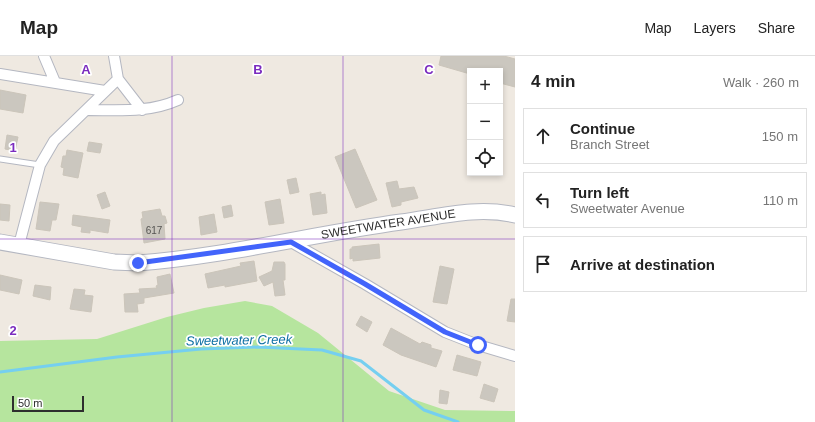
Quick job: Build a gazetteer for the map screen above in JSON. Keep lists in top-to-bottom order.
{
  "streets": {
    "street": ["SWEETWATER AVENUE"]
  },
  "water": ["Sweetwater Creek"],
  "house_numbers": ["617"],
  "scale_bar": "50 m",
  "page": {
    "header": "Map",
    "nav": ["Map", "Layers", "Share"],
    "heading": ["4 min", "Walk · 260 m"],
    "map_buttons": ["+", "−"],
    "list": [
      ["Continue", "Branch Street", "150 m"],
      ["Turn left", "Sweetwater Avenue", "110 m"],
      "Arrive at destination"
    ],
    "scale": "50 m"
  },
  "grid": {
    "columns": ["A", "B", "C"],
    "rows": ["1", "2"]
  }
}
